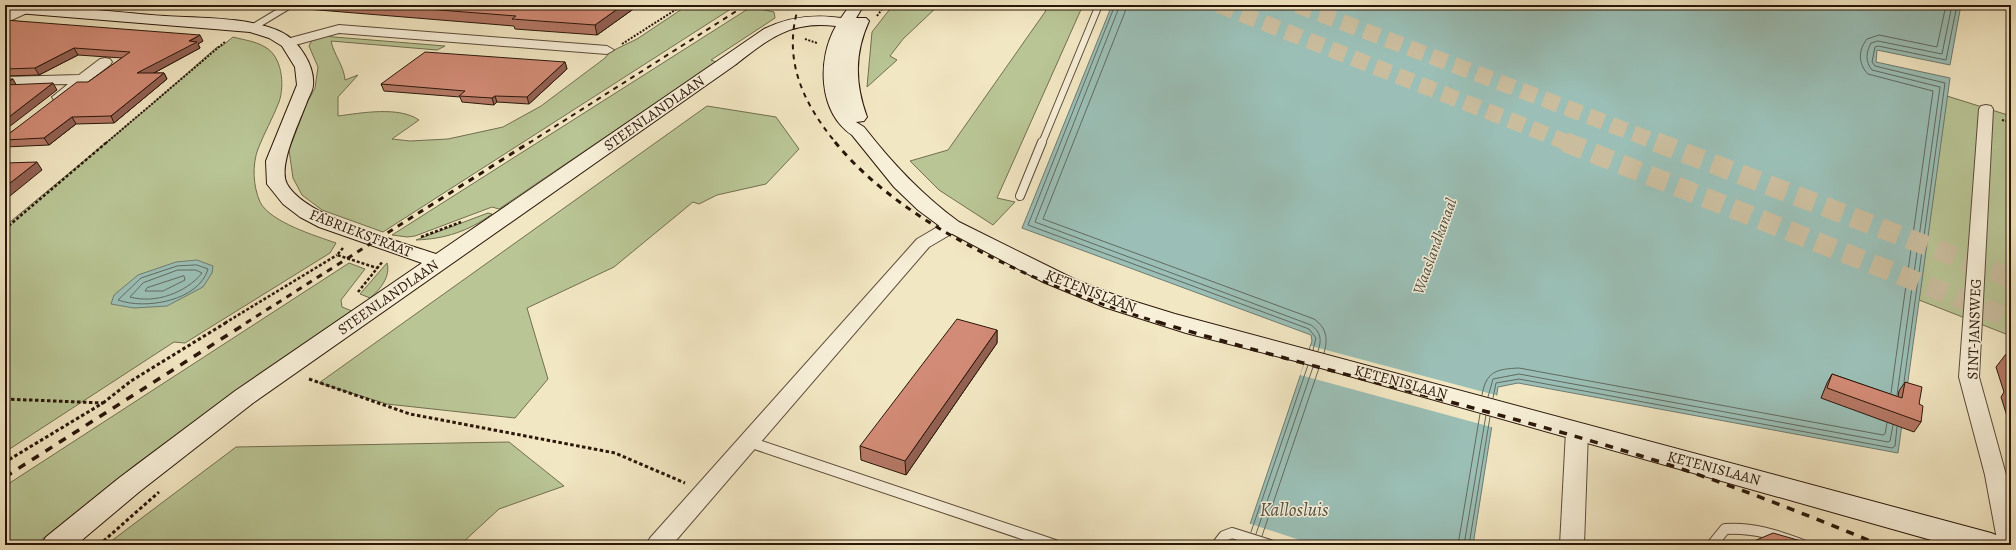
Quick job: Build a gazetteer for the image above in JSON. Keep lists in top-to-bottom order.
{
  "streets": {
    "main road": ["STEENLANDLAAN", "FABRIEKSTRAAT", "KETENISLAAN"],
    "street": ["SINT-JANSWEG"]
  },
  "crossings": [
    ["STEENLANDLAAN", "FABRIEKSTRAAT"],
    ["STEENLANDLAAN", "KETENISLAAN"]
  ],
  "water": ["Waaslandkanaal", "Kallosluis"]
}
